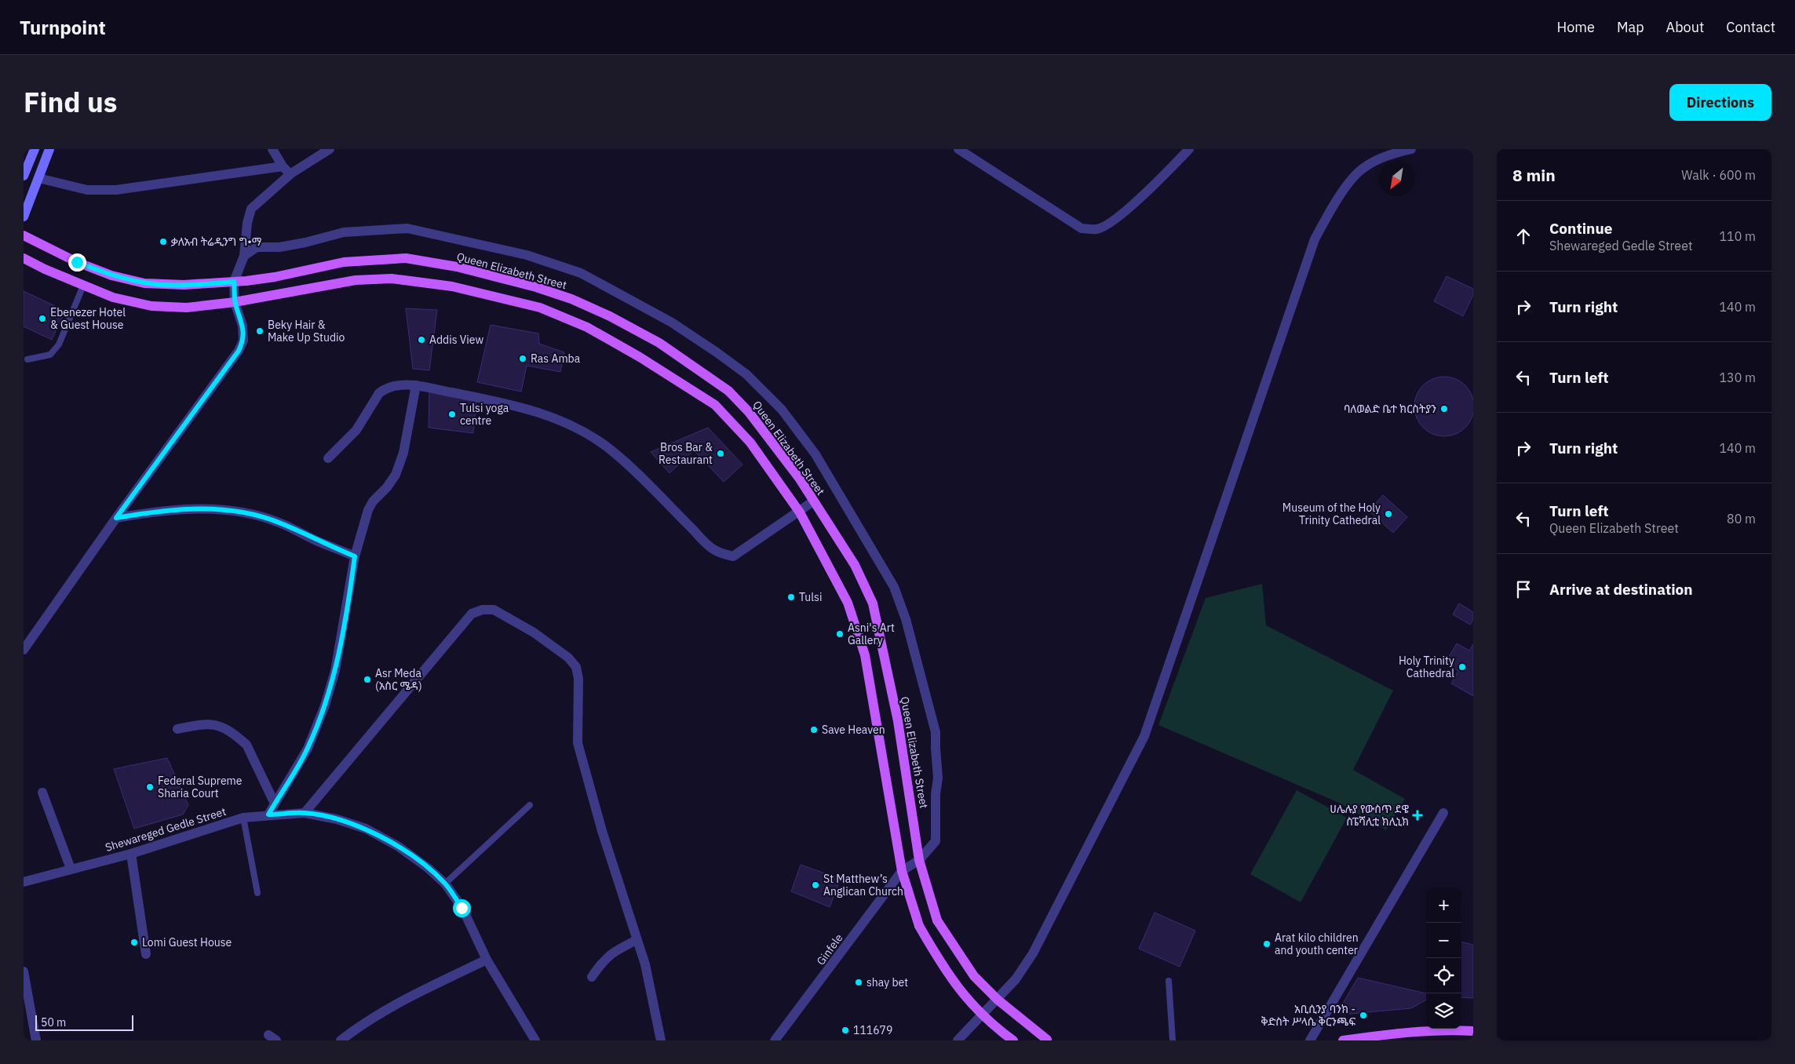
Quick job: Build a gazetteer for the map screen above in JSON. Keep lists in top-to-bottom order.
{
  "streets": {
    "main road": ["Queen Elizabeth Street"],
    "street": ["Shewareged Gedle Street", "Ginfele"]
  },
  "places": {
    "other": [
      "ቃለአብ ትሬዲንግ ግ•ማ",
      "Ebenezer Hotel & Guest House",
      "Beky Hair & Make Up Studio",
      "Addis View",
      "Ras Amba",
      "ባለወልድ ቤተ ክርስትያን",
      "Tulsi yoga centre",
      "Bros Bar & Restaurant",
      "Museum of the Holy Trinity Cathedral",
      "Tulsi",
      "Asni's Art Gallery",
      "Holy Trinity Cathedral",
      "Asr Meda (አስር ሜዳ)",
      "Save Heaven",
      "Federal Supreme Sharia Court",
      "St Matthew’s Anglican Church",
      "Lomi Guest House",
      "Arat kilo children and youth center",
      "shay bet",
      "አቢሲንያ ባንክ - ቅድስት ሥላሴ ቅርንጫፍ",
      "111679"
    ],
    "health": ["ሀሌሉያ የውስጥ ደዌ ስፔሻሊቲ ክሊኒክ"]
  },
  "scale_bar": "50 m",
  "north": "bottom left",
  "page": {
    "header": "Turnpoint",
    "nav": [
      "Home",
      "Map",
      "About",
      "Contact"
    ],
    "title": "Find us",
    "buttons": "Directions",
    "heading": ["8 min", "Walk · 600 m"],
    "list": [
      ["Continue", "Shewareged Gedle Street", "110 m"],
      ["Turn right", "140 m"],
      ["Turn left", "130 m"],
      ["Turn right", "140 m"],
      ["Turn left", "Queen Elizabeth Street", "80 m"],
      "Arrive at destination"
    ],
    "map_buttons": ["+", "−"],
    "scale": "50 m"
  }
}
